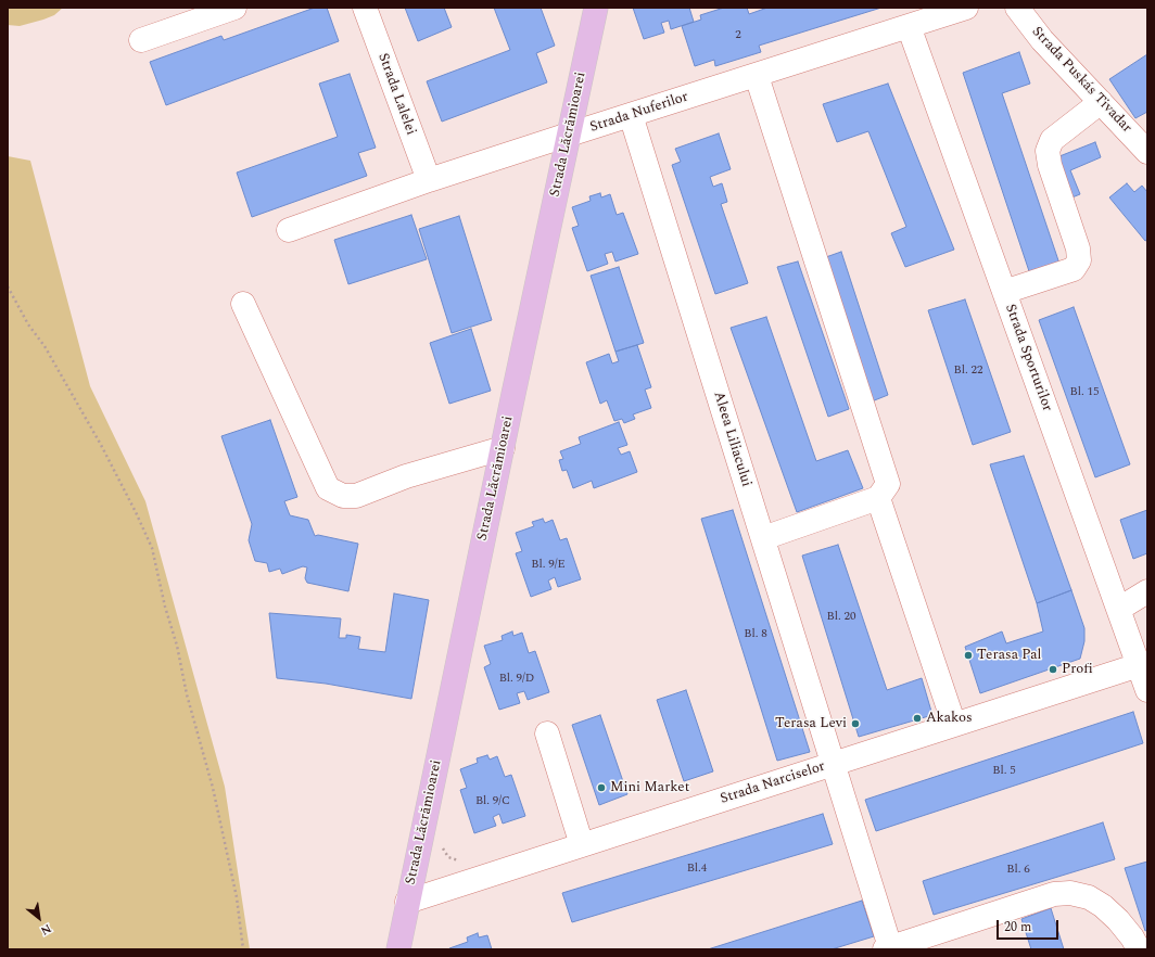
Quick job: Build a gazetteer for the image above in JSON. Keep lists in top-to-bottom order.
{
  "streets": {
    "main road": ["Strada Lăcrămioarei"],
    "street": [
      "Strada Puskás Tivadar",
      "Strada Lalelei",
      "Strada Nuferilor",
      "Strada Sporturilor",
      "Aleea Liliacului",
      "Strada Narciselor"
    ]
  },
  "crossings": [
    ["Strada Lalelei", "Strada Nuferilor"],
    ["Strada Nuferilor", "Strada Lăcrămioarei"],
    ["Strada Nuferilor", "Strada Sporturilor"],
    ["Strada Nuferilor", "Aleea Liliacului"],
    ["Strada Lăcrămioarei", "Strada Narciselor"],
    ["Strada Sporturilor", "Strada Narciselor"],
    ["Aleea Liliacului", "Strada Narciselor"]
  ],
  "places": [
    "Terasa Pal",
    "Profi",
    "Akakos",
    "Terasa Levi",
    "Mini Market"
  ],
  "house_numbers": [
    "2",
    "Bl. 22",
    "Bl. 15",
    "Bl. 9/E",
    "Bl. 20",
    "Bl. 8",
    "Bl. 9/D",
    "Bl. 5",
    "Bl. 9/C",
    "Bl.4",
    "Bl. 6"
  ],
  "scale_bar": "20 m",
  "north": "bottom right"
}
